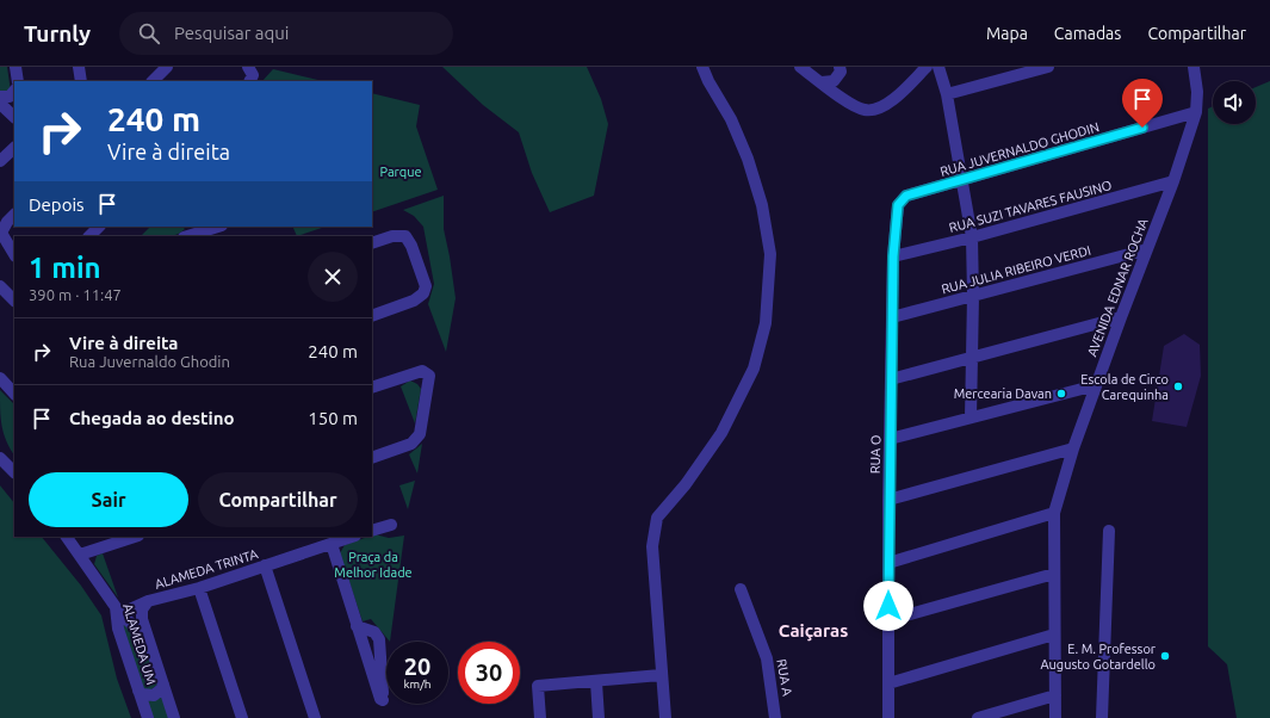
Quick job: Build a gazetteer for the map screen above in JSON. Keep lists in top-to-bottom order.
{
  "streets": {
    "street": [
      "RUA JUVERNALDO GHODIN",
      "RUA SUZI TAVARES FAUSINO",
      "RUA JULIA RIBEIRO VERDI",
      "AVENIDA EDNAR ROCHA",
      "RUA O",
      "ALAMEDA TRINTA",
      "ALAMEDA UM",
      "RUA A"
    ]
  },
  "crossings": [
    ["RUA JUVERNALDO GHODIN", "AVENIDA EDNAR ROCHA"],
    ["RUA JUVERNALDO GHODIN", "RUA O"],
    ["RUA SUZI TAVARES FAUSINO", "AVENIDA EDNAR ROCHA"],
    ["RUA SUZI TAVARES FAUSINO", "RUA O"],
    ["RUA JULIA RIBEIRO VERDI", "AVENIDA EDNAR ROCHA"],
    ["RUA JULIA RIBEIRO VERDI", "RUA O"],
    ["ALAMEDA TRINTA", "ALAMEDA UM"]
  ],
  "districts": ["Caiçaras"],
  "parks": ["Parque", "Praça da Melhor Idade"],
  "places": ["Escola de Circo Carequinha", "Mercearia Davan", "E. M. Professor Augusto Gotardello"],
  "page": {
    "header": "Turnly",
    "search": "Pesquisar aqui",
    "nav": ["Mapa", "Camadas", "Compartilhar"],
    "turn": ["240 m", "Vire à direita"],
    "then": "Depois",
    "heading": ["1 min", "390 m · 11:47"],
    "list": [
      {
        "name": "Vire à direita",
        "note": "Rua Juvernaldo Ghodin",
        "value": "240 m"
      },
      {
        "name": "Chegada ao destino",
        "value": "150 m"
      }
    ],
    "buttons": ["Sair", "Compartilhar"],
    "speed": "20 km/h",
    "limit": "30"
  }
}
